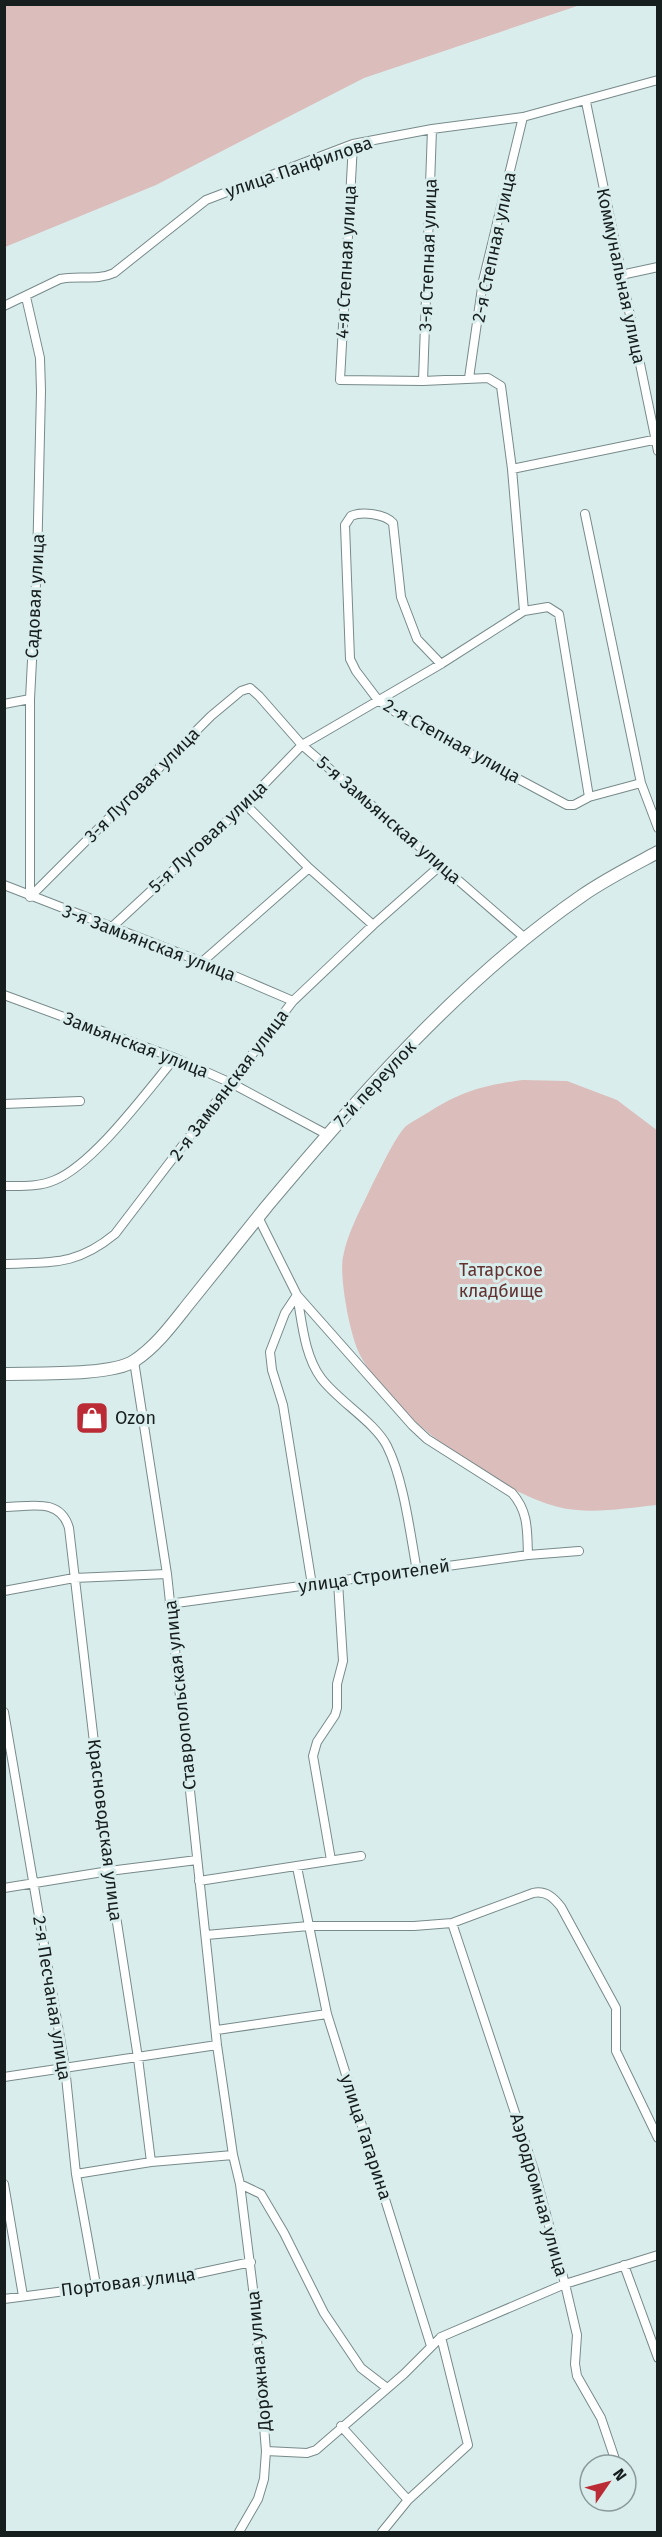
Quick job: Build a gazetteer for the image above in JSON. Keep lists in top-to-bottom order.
{
  "streets": {
    "street": [
      "улица Панфилова",
      "2-я Степная улица",
      "3-я Степная улица",
      "4-я Степная улица",
      "Коммунальная улица",
      "Садовая улица",
      "3-я Луговая улица",
      "5-я Замьянская улица",
      "5-я Луговая улица",
      "3-я Замьянская улица",
      "Замьянская улица",
      "7-й переулок",
      "2-я Замьянская улица",
      "улица Строителей",
      "Ставропольская улица",
      "Красноводская улица",
      "2-я Песчаная улица",
      "улица Гагарина",
      "Аэродромная улица",
      "Портовая улица",
      "Дорожная улица"
    ]
  },
  "crossings": [
    ["улица Панфилова", "2-я Степная улица"],
    ["улица Панфилова", "3-я Степная улица"],
    ["улица Панфилова", "4-я Степная улица"],
    ["улица Панфилова", "Коммунальная улица"],
    ["улица Панфилова", "Садовая улица"],
    ["2-я Степная улица", "5-я Луговая улица"],
    ["3-я Степная улица", "4-я Степная улица"],
    ["Садовая улица", "3-я Луговая улица"],
    ["Садовая улица", "3-я Замьянская улица"],
    ["3-я Луговая улица", "5-я Замьянская улица"],
    ["3-я Луговая улица", "3-я Замьянская улица"],
    ["5-я Замьянская улица", "5-я Луговая улица"],
    ["5-я Замьянская улица", "7-й переулок"],
    ["5-я Замьянская улица", "2-я Замьянская улица"],
    ["5-я Луговая улица", "3-я Замьянская улица"],
    ["3-я Замьянская улица", "2-я Замьянская улица"],
    ["Замьянская улица", "7-й переулок"],
    ["Замьянская улица", "2-я Замьянская улица"],
    ["7-й переулок", "Ставропольская улица"],
    ["улица Строителей", "Ставропольская улица"],
    ["Ставропольская улица", "Дорожная улица"],
    ["2-я Песчаная улица", "Портовая улица"],
    ["Портовая улица", "Дорожная улица"]
  ],
  "parks": ["Татарское кладбище"],
  "places": {
    "shop": ["Ozon"]
  },
  "north": "top right"
}
